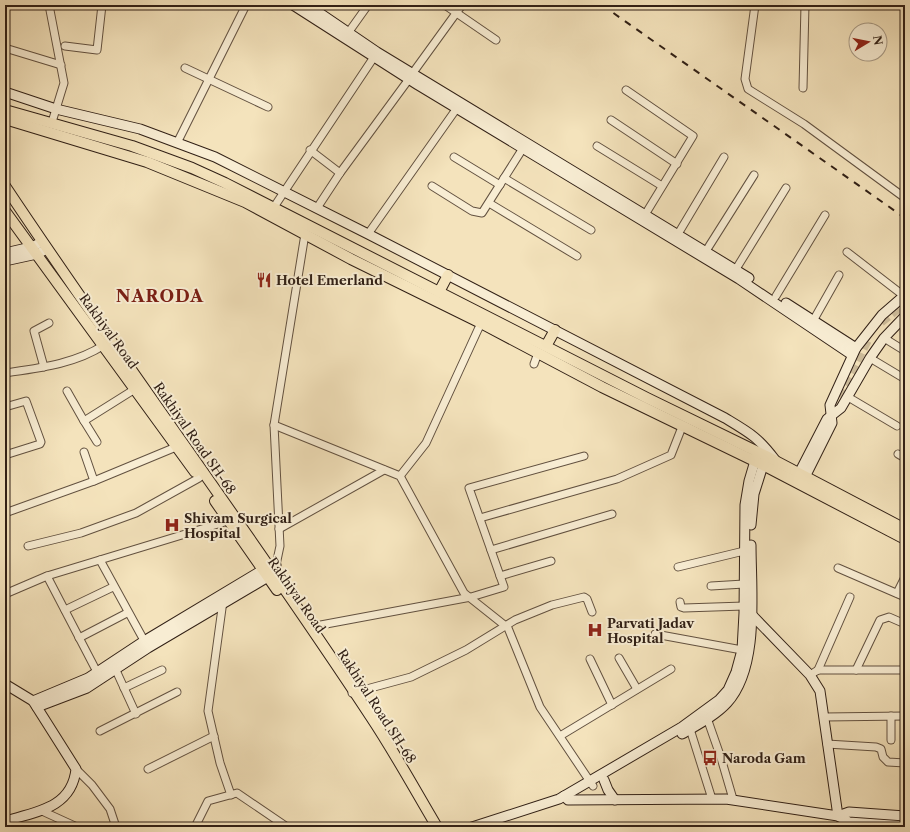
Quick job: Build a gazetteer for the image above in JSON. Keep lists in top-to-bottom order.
{
  "streets": {
    "main road": ["Rakhiyal Road", "Rakhiyal Road SH-68"]
  },
  "crossings": [
    ["Rakhiyal Road", "Rakhiyal Road SH-68"]
  ],
  "districts": ["NARODA"],
  "places": {
    "restaurant": ["Hotel Emerland"],
    "hospital": ["Shivam Surgical Hospital", "Parvati Jadav Hospital"],
    "bus stop": ["Naroda Gam"]
  },
  "north": "right"
}
